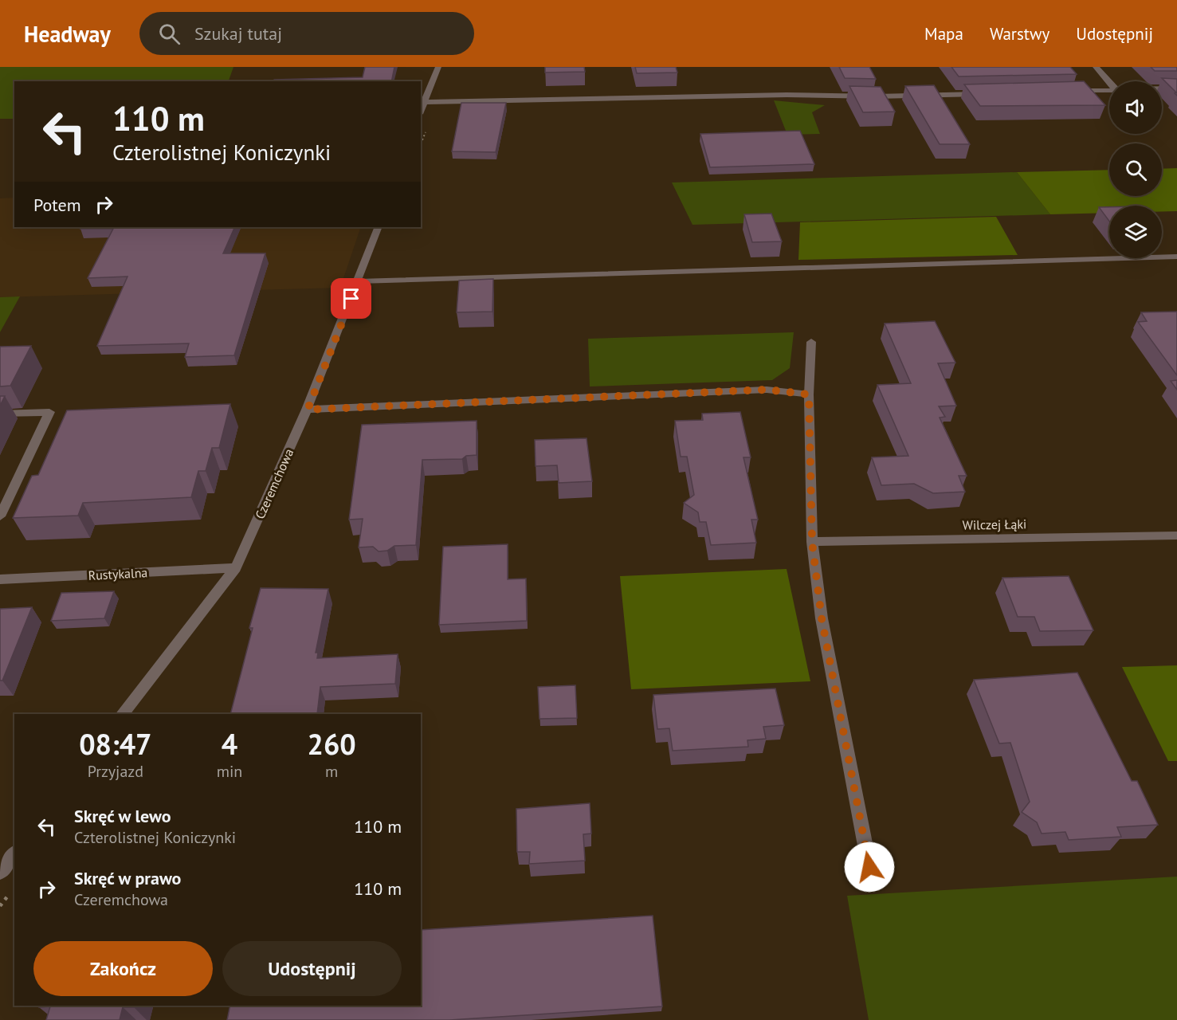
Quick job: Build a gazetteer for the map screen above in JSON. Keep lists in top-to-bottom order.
{
  "streets": {
    "street": ["Czeremchowa", "Wilczej Łąki", "Rustykalna"]
  },
  "crossings": [
    ["Czeremchowa", "Rustykalna"]
  ],
  "page": {
    "header": "Headway",
    "search": "Szukaj tutaj",
    "nav": ["Mapa", "Warstwy", "Udostępnij"],
    "turn": ["110 m", "Czterolistnej Koniczynki"],
    "then": "Potem",
    "eta": [
      "08:47",
      "Przyjazd",
      "4",
      "min",
      "260",
      "m"
    ],
    "list": [
      {
        "name": "Skręć w lewo",
        "note": "Czterolistnej Koniczynki",
        "value": "110 m"
      },
      {
        "name": "Skręć w prawo",
        "note": "Czeremchowa",
        "value": "110 m"
      }
    ],
    "buttons": ["Zakończ", "Udostępnij"]
  }
}
